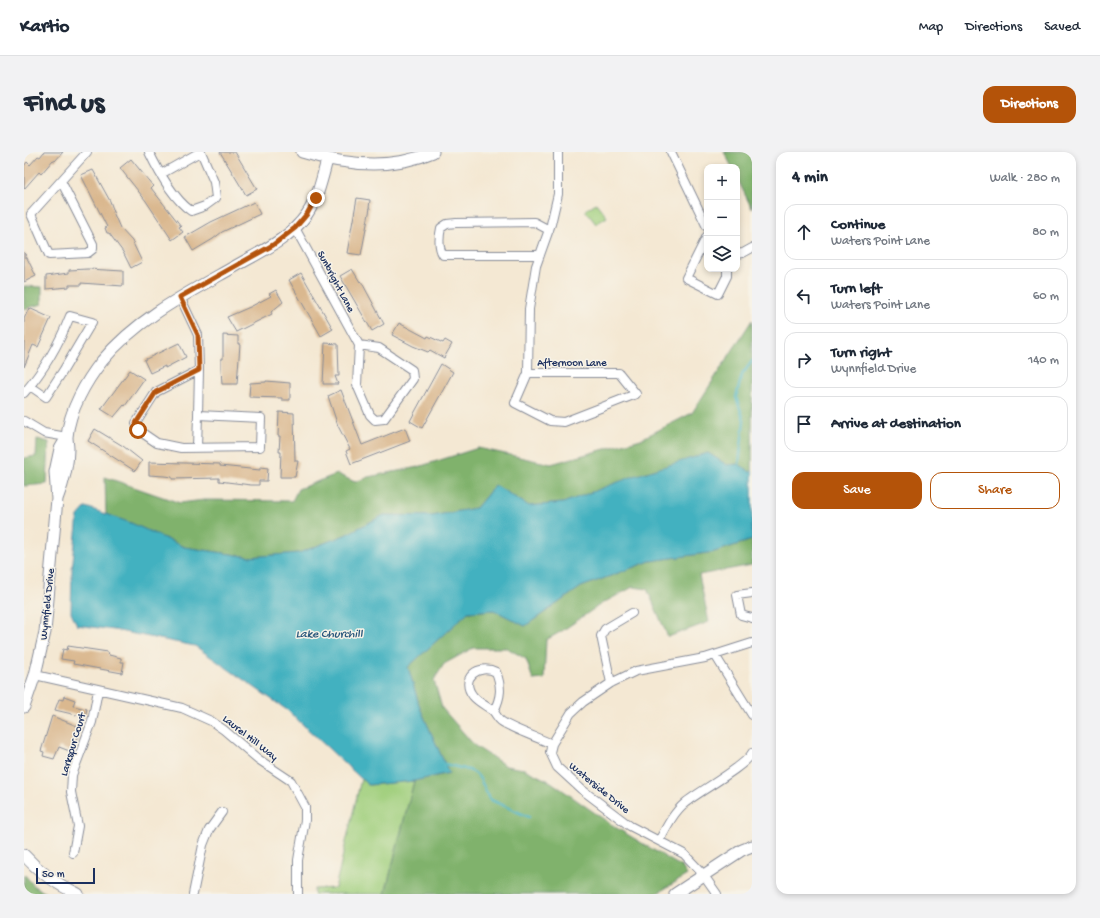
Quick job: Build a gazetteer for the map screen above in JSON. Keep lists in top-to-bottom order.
{
  "streets": {
    "street": [
      "Sunbright Lane",
      "Afternoon Lane",
      "Wynnfield Drive",
      "Laurel Hill Way",
      "Larkspur Court",
      "Waterside Drive"
    ]
  },
  "crossings": [
    ["Sunbright Lane", "Wynnfield Drive"],
    ["Wynnfield Drive", "Laurel Hill Way"],
    ["Laurel Hill Way", "Larkspur Court"]
  ],
  "water": ["Lake Churchill"],
  "scale_bar": "50 m",
  "page": {
    "header": "Kartio",
    "nav": ["Map", "Directions", "Saved"],
    "buttons": [
      "Directions",
      ["Save", "Share"]
    ],
    "title": "Find us",
    "heading": ["4 min", "Walk · 280 m"],
    "map_buttons": ["+", "−"],
    "list": [
      ["Continue", "Waters Point Lane", "80 m"],
      ["Turn left", "Waters Point Lane", "60 m"],
      ["Turn right", "Wynnfield Drive", "140 m"],
      "Arrive at destination"
    ],
    "scale": "50 m"
  }
}
